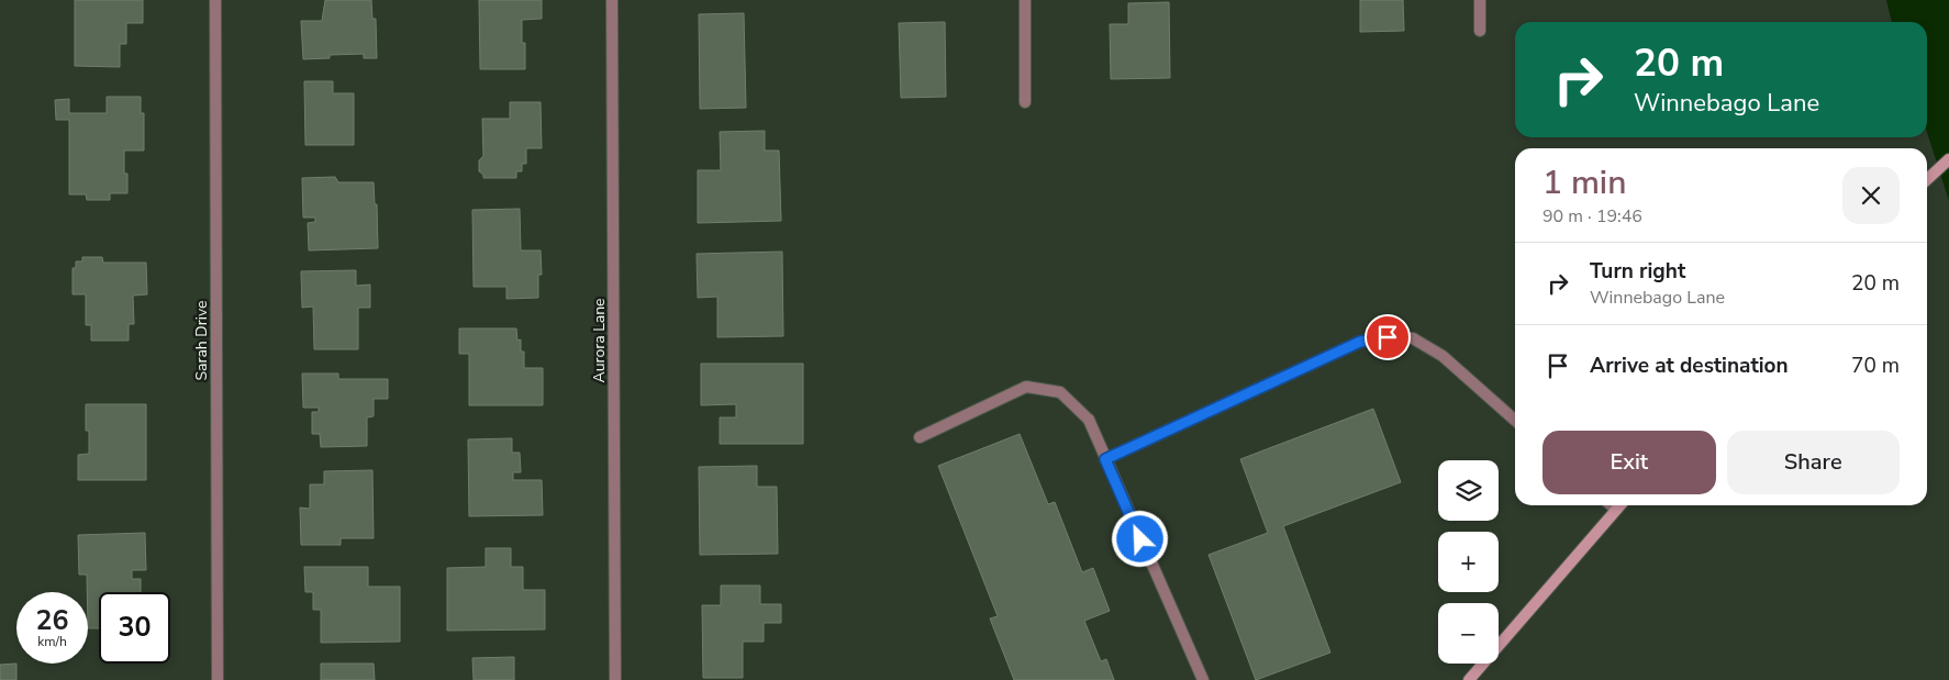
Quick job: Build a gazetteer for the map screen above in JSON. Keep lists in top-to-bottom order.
{
  "streets": {
    "street": ["Sarah Drive", "Aurora Lane"]
  },
  "page": {
    "turn": ["20 m", "Winnebago Lane"],
    "heading": ["1 min", "90 m · 19:46"],
    "list": [
      {
        "name": "Turn right",
        "note": "Winnebago Lane",
        "value": "20 m"
      },
      {
        "name": "Arrive at destination",
        "value": "70 m"
      }
    ],
    "buttons": ["Exit", "Share"],
    "map_buttons": ["+", "−"],
    "speed": "26 km/h",
    "limit": "30"
  }
}
